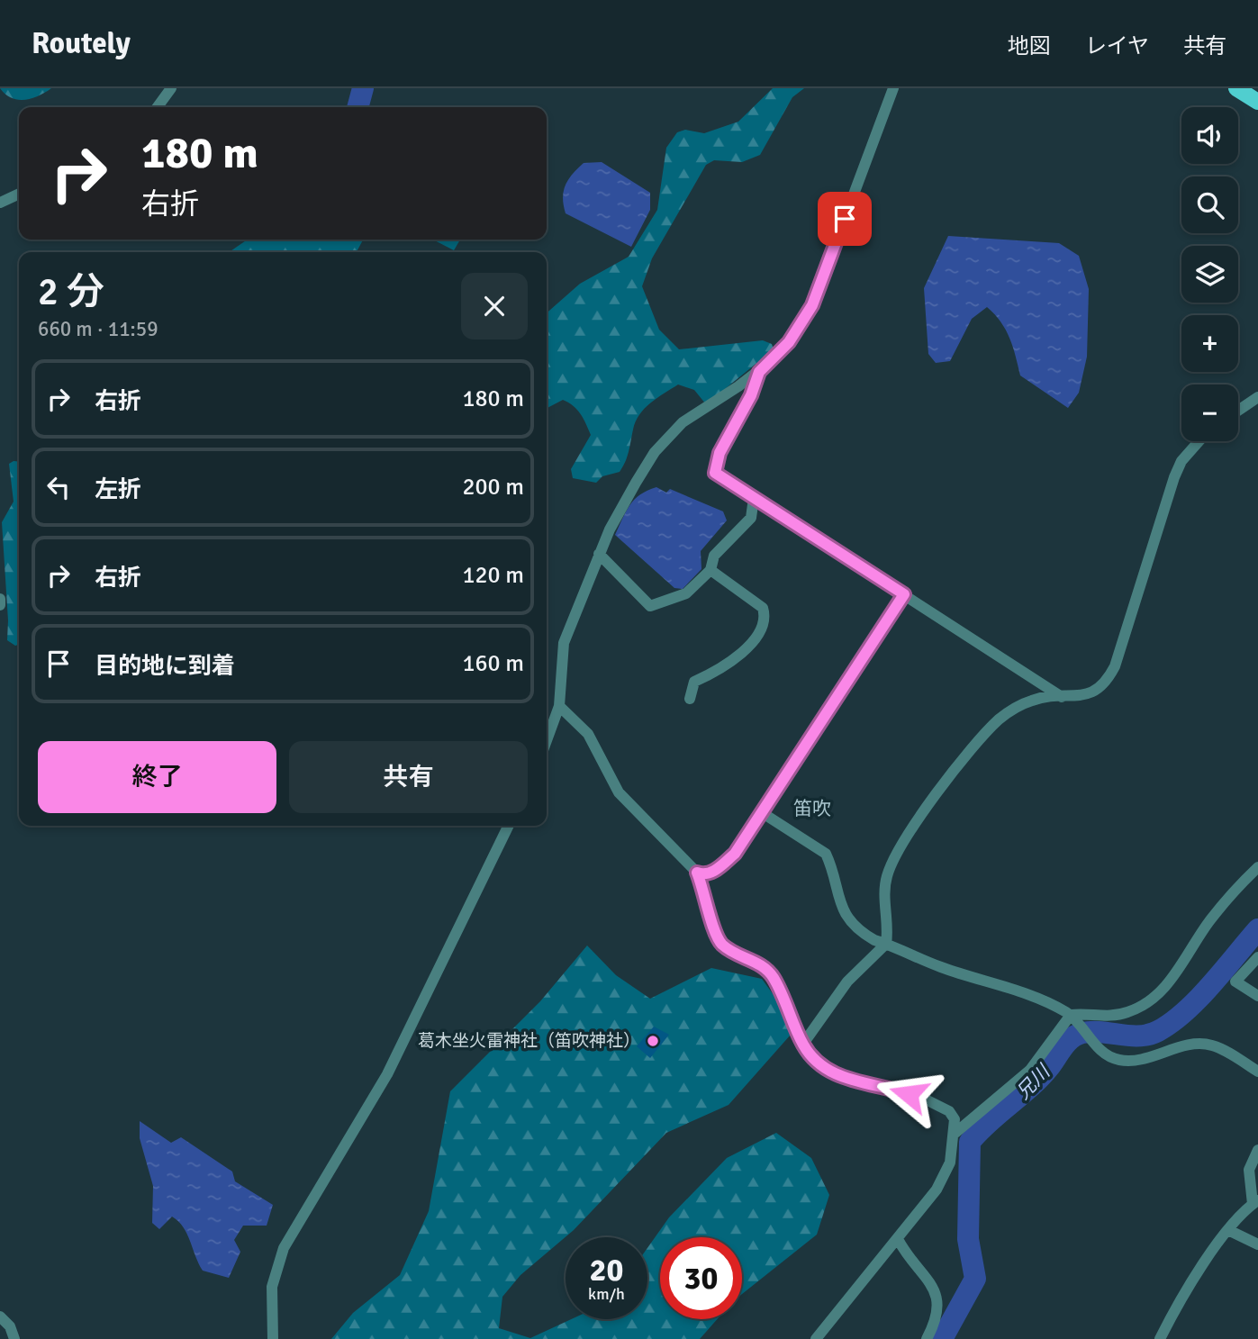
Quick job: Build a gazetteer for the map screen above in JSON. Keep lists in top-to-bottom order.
{
  "districts": ["笛吹"],
  "water": ["兄川"],
  "places": ["葛木坐火雷神社（笛吹神社）"],
  "page": {
    "header": "Routely",
    "nav": ["地図", "レイヤ", "共有"],
    "map_buttons": ["+", "−"],
    "turn": ["180 m", "右折"],
    "heading": ["2 分", "660 m · 11:59"],
    "list": [
      {
        "name": "右折",
        "value": "180 m"
      },
      {
        "name": "左折",
        "value": "200 m"
      },
      {
        "name": "右折",
        "value": "120 m"
      },
      {
        "name": "目的地に到着",
        "value": "160 m"
      }
    ],
    "buttons": ["終了", "共有"],
    "speed": "20 km/h",
    "limit": "30"
  }
}
